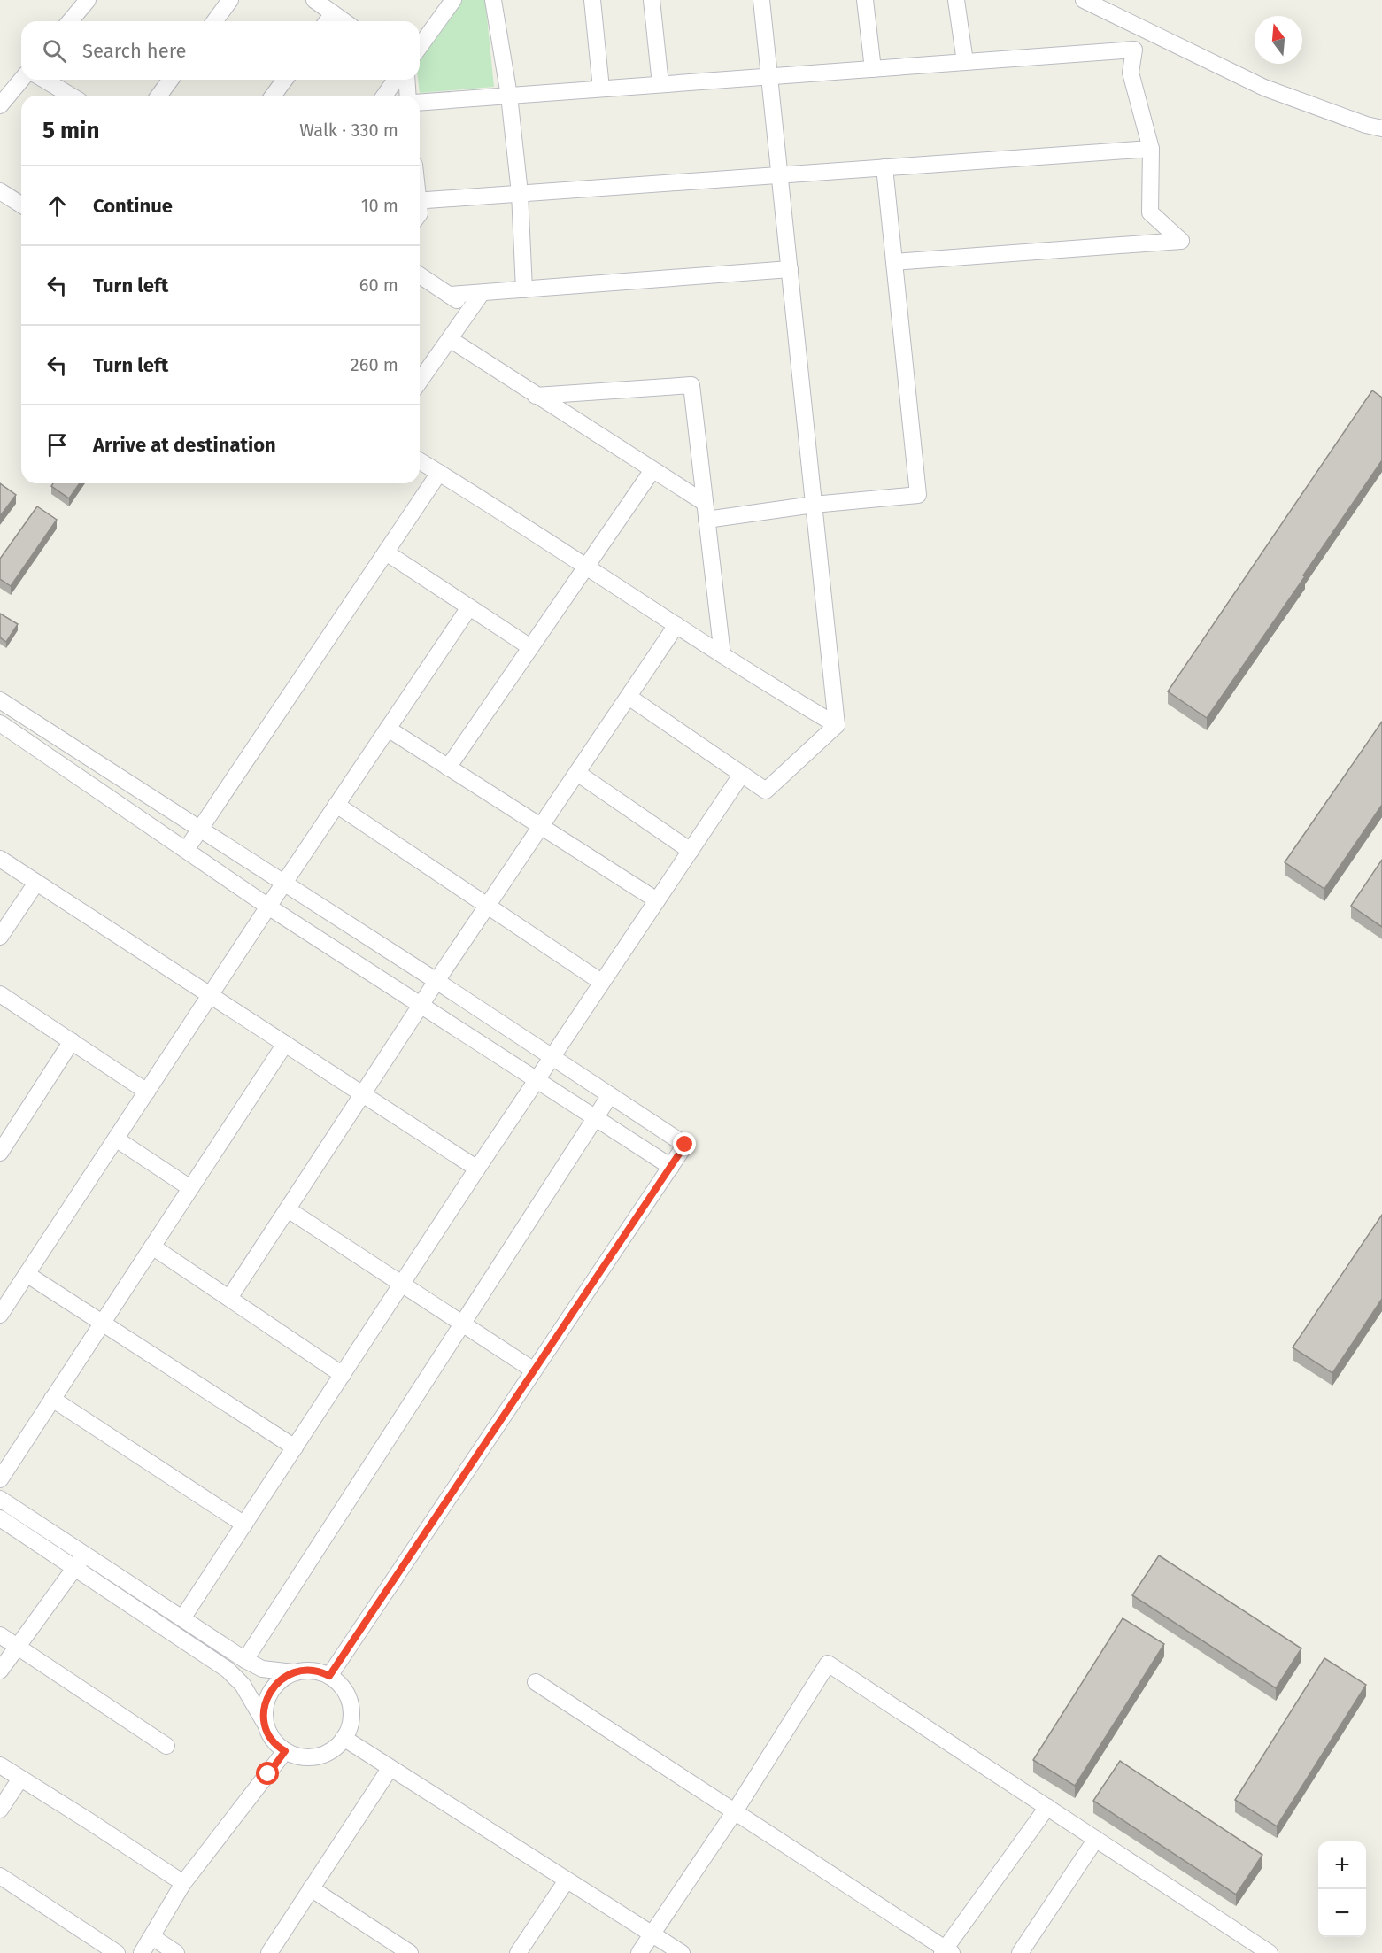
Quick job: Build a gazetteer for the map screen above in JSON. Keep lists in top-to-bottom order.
{
  "north": "top",
  "page": {
    "search": "Search here",
    "heading": ["5 min", "Walk · 330 m"],
    "list": [
      ["Continue", "10 m"],
      ["Turn left", "60 m"],
      ["Turn left", "260 m"],
      "Arrive at destination"
    ],
    "map_buttons": ["+", "−"]
  }
}
